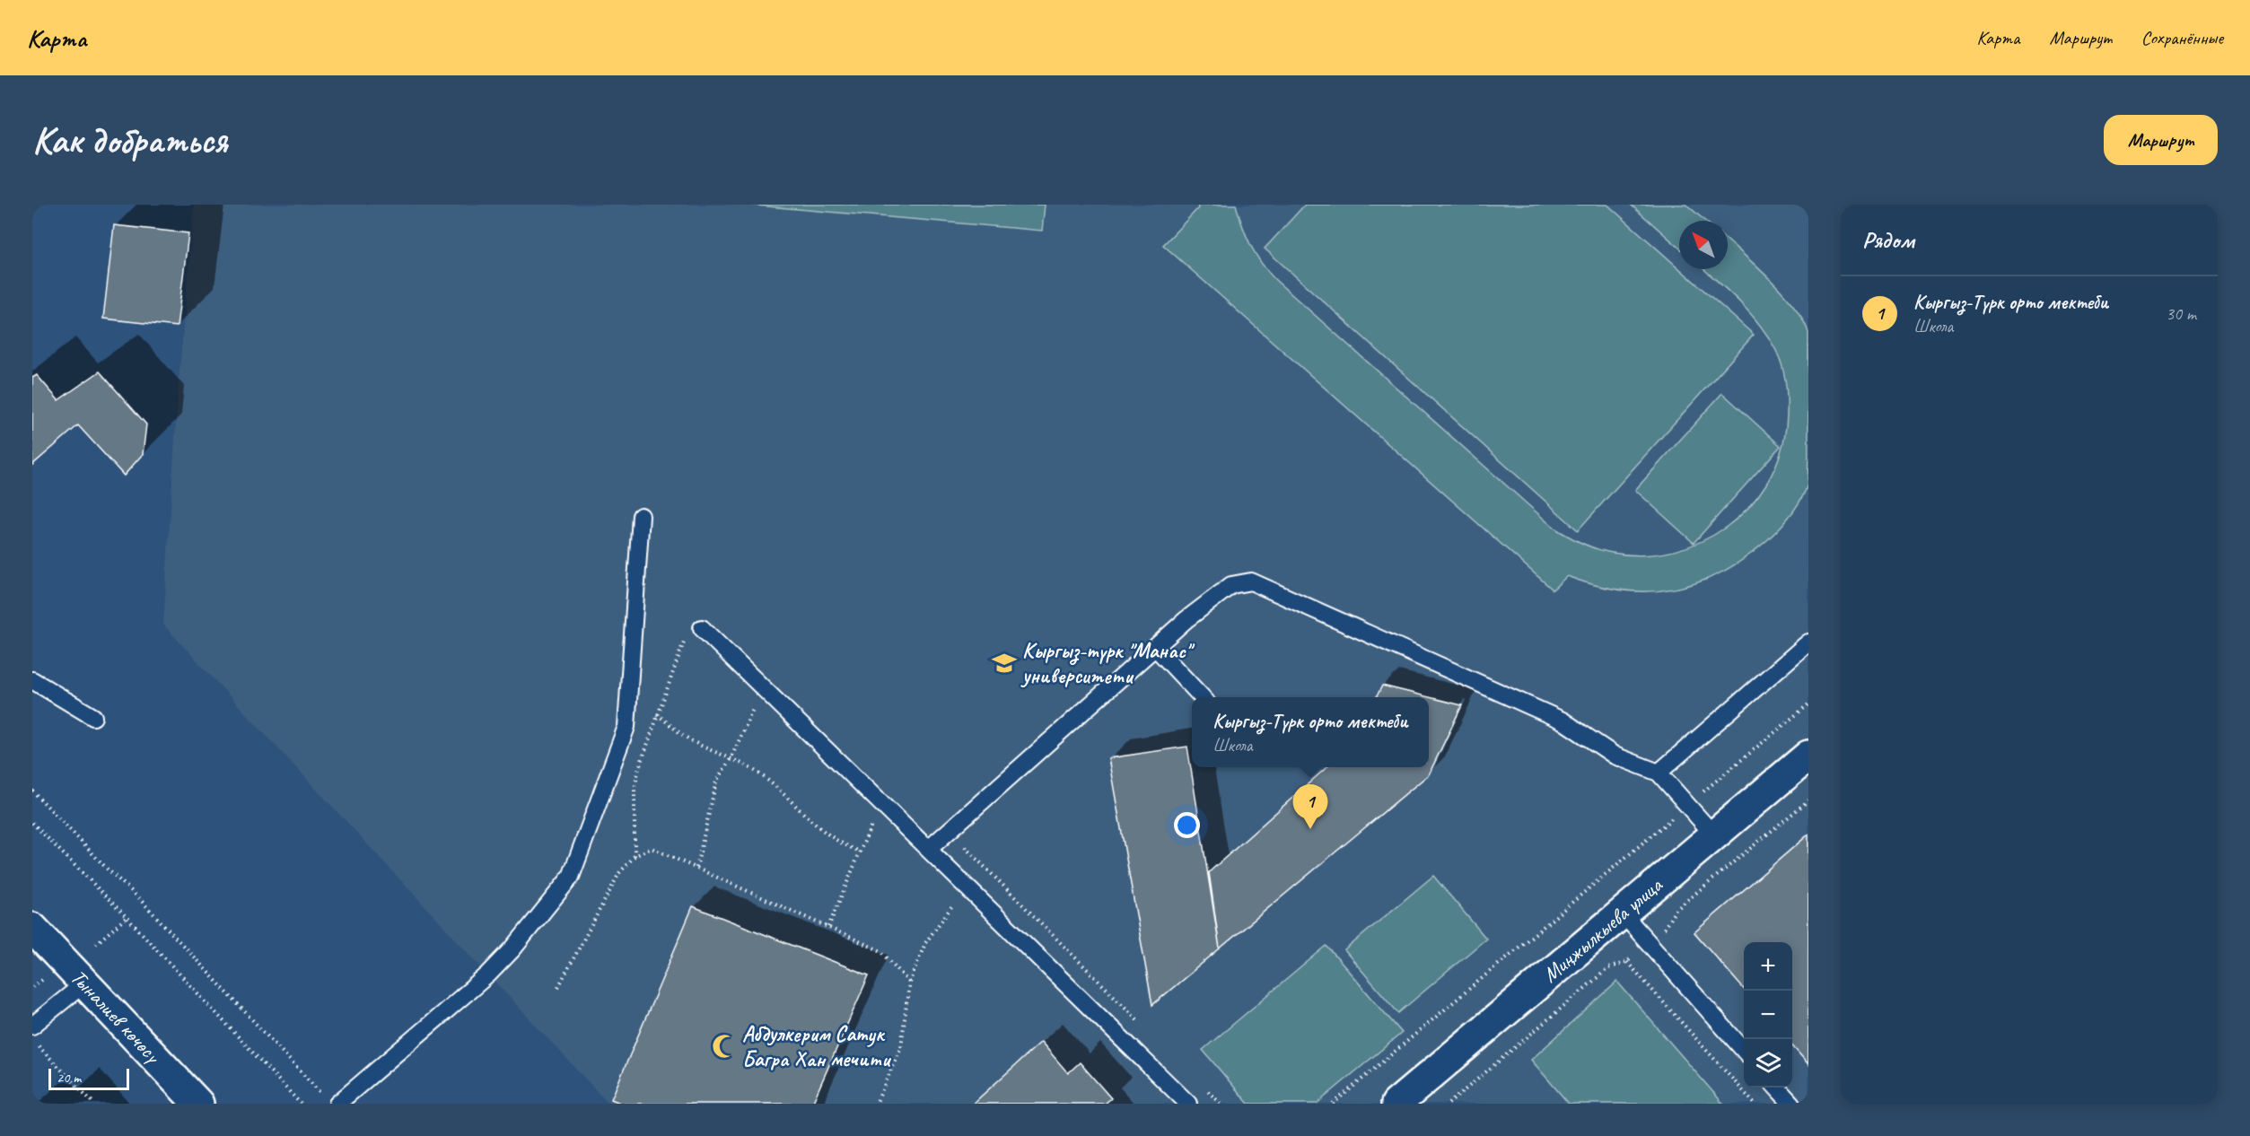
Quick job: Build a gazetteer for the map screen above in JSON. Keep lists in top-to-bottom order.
{
  "streets": {
    "street": ["Миңжылкыева улица", "Тыналиев көчөсү"]
  },
  "places": {
    "school or university": ["Кыргыз-түрк \"Манас\" университети"],
    "mosque": ["Абдулкерим Сатук Багра Хан мечити"]
  },
  "scale_bar": "20 m",
  "north": "top left",
  "page": {
    "header": "Карта",
    "nav": ["Карта", "Маршрут", "Сохранённые"],
    "buttons": "Маршрут",
    "title": "Как добраться",
    "heading": "Рядом",
    "list": [
      {
        "mark": "1",
        "name": "Кыргыз-Түрк орто мектеби",
        "note": "Школа",
        "value": "30 m"
      }
    ],
    "popup": ["Кыргыз-Түрк орто мектеби", "Школа"],
    "pins": "1",
    "map_buttons": ["+", "−"],
    "scale": "20 m"
  }
}
